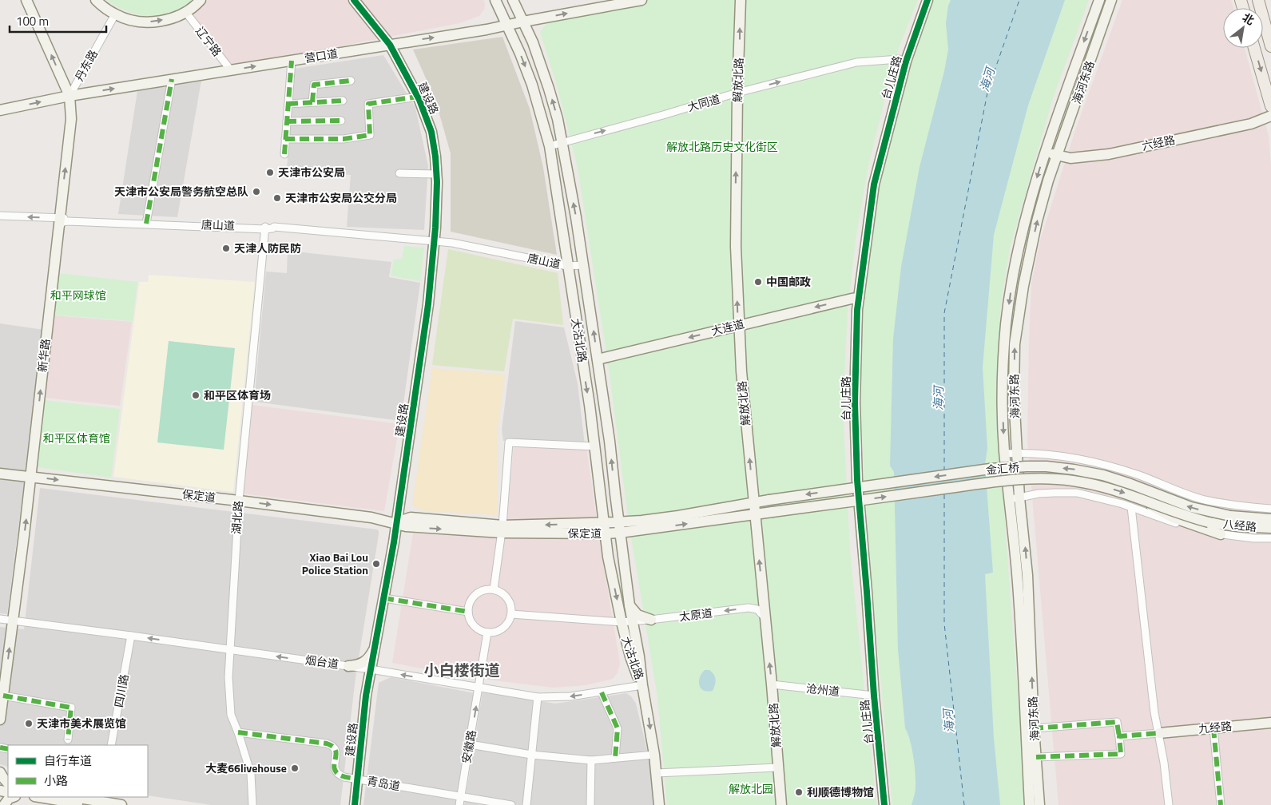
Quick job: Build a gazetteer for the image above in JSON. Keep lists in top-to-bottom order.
{
  "streets": {
    "street": [
      "辽宁路",
      "营口道",
      "丹东路",
      "台儿庄路",
      "解放北路",
      "海河东路",
      "建设路",
      "大同道",
      "六经路",
      "唐山道",
      "大连道",
      "大沽北路",
      "新华路",
      "金汇桥",
      "保定道",
      "湖北路",
      "八经路",
      "太原道",
      "烟台道",
      "沧州道",
      "四川路",
      "九经路",
      "安徽路",
      "青岛道"
    ]
  },
  "crossings": [
    ["辽宁路", "营口道"],
    ["营口道", "丹东路"],
    ["营口道", "建设路"],
    ["营口道", "大沽北路"],
    ["营口道", "新华路"],
    ["丹东路", "新华路"],
    ["台儿庄路", "大同道"],
    ["台儿庄路", "大连道"],
    ["台儿庄路", "沧州道"],
    ["解放北路", "大同道"],
    ["解放北路", "大连道"],
    ["解放北路", "金汇桥"],
    ["解放北路", "太原道"],
    ["解放北路", "沧州道"],
    ["海河东路", "六经路"],
    ["建设路", "唐山道"],
    ["建设路", "保定道"],
    ["建设路", "烟台道"],
    ["建设路", "青岛道"],
    ["大同道", "大沽北路"],
    ["唐山道", "大沽北路"],
    ["唐山道", "新华路"],
    ["唐山道", "湖北路"],
    ["大连道", "大沽北路"],
    ["大沽北路", "保定道"],
    ["大沽北路", "太原道"],
    ["大沽北路", "烟台道"],
    ["新华路", "保定道"],
    ["新华路", "烟台道"],
    ["金汇桥", "八经路"],
    ["保定道", "湖北路"],
    ["湖北路", "烟台道"],
    ["湖北路", "青岛道"],
    ["太原道", "安徽路"],
    ["烟台道", "四川路"],
    ["烟台道", "安徽路"],
    ["安徽路", "青岛道"]
  ],
  "one_way": [
    "营口道",
    "解放北路",
    "大同道",
    "大连道",
    "新华路",
    "太原道",
    "烟台道"
  ],
  "districts": ["小白楼街道"],
  "water": ["海河"],
  "parks": [
    "解放北路历史文化街区",
    "和平网球馆",
    "和平区体育馆",
    "解放北园"
  ],
  "places": [
    "天津市公安局",
    "天津市公安局警务航空总队",
    "天津市公安局公交分局",
    "天津人防民防",
    "中国邮政",
    "和平区体育场",
    "Xiao Bai Lou Police Station",
    "天津市美术展览馆",
    "大麦66livehouse",
    "利顺德博物馆"
  ],
  "legend": ["自行车道", "小路"],
  "scale_bar": "100 m",
  "north": "top right"
}
